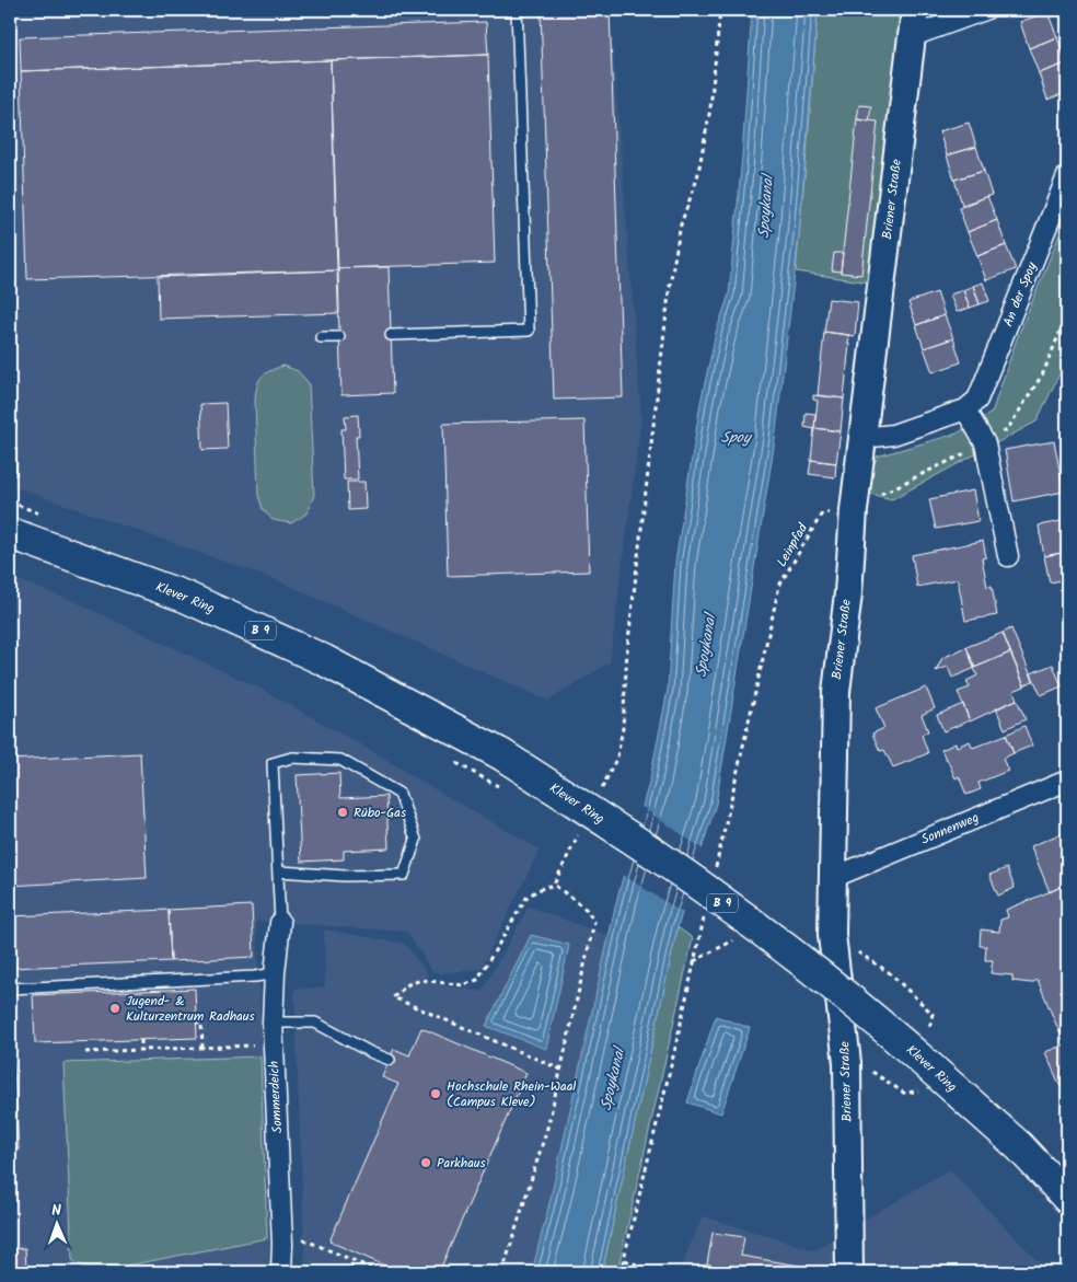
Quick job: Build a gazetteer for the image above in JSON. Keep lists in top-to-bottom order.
{
  "streets": {
    "main road": ["Klever Ring", "B 9"],
    "street": [
      "Briener Straße",
      "An der Spoy",
      "Sonnenweg",
      "Sommerdeich"
    ],
    "path": ["Leinpfad"]
  },
  "crossings": [
    ["Briener Straße", "Leinpfad"],
    ["Briener Straße", "Sonnenweg"]
  ],
  "water": ["Spoykanal", "Spoy"],
  "places": [
    "Rübo-Gas",
    "Jugend- & Kulturzentrum Radhaus",
    "Hochschule Rhein-Waal (Campus Kleve)",
    "Parkhaus"
  ],
  "north": "top"
}
